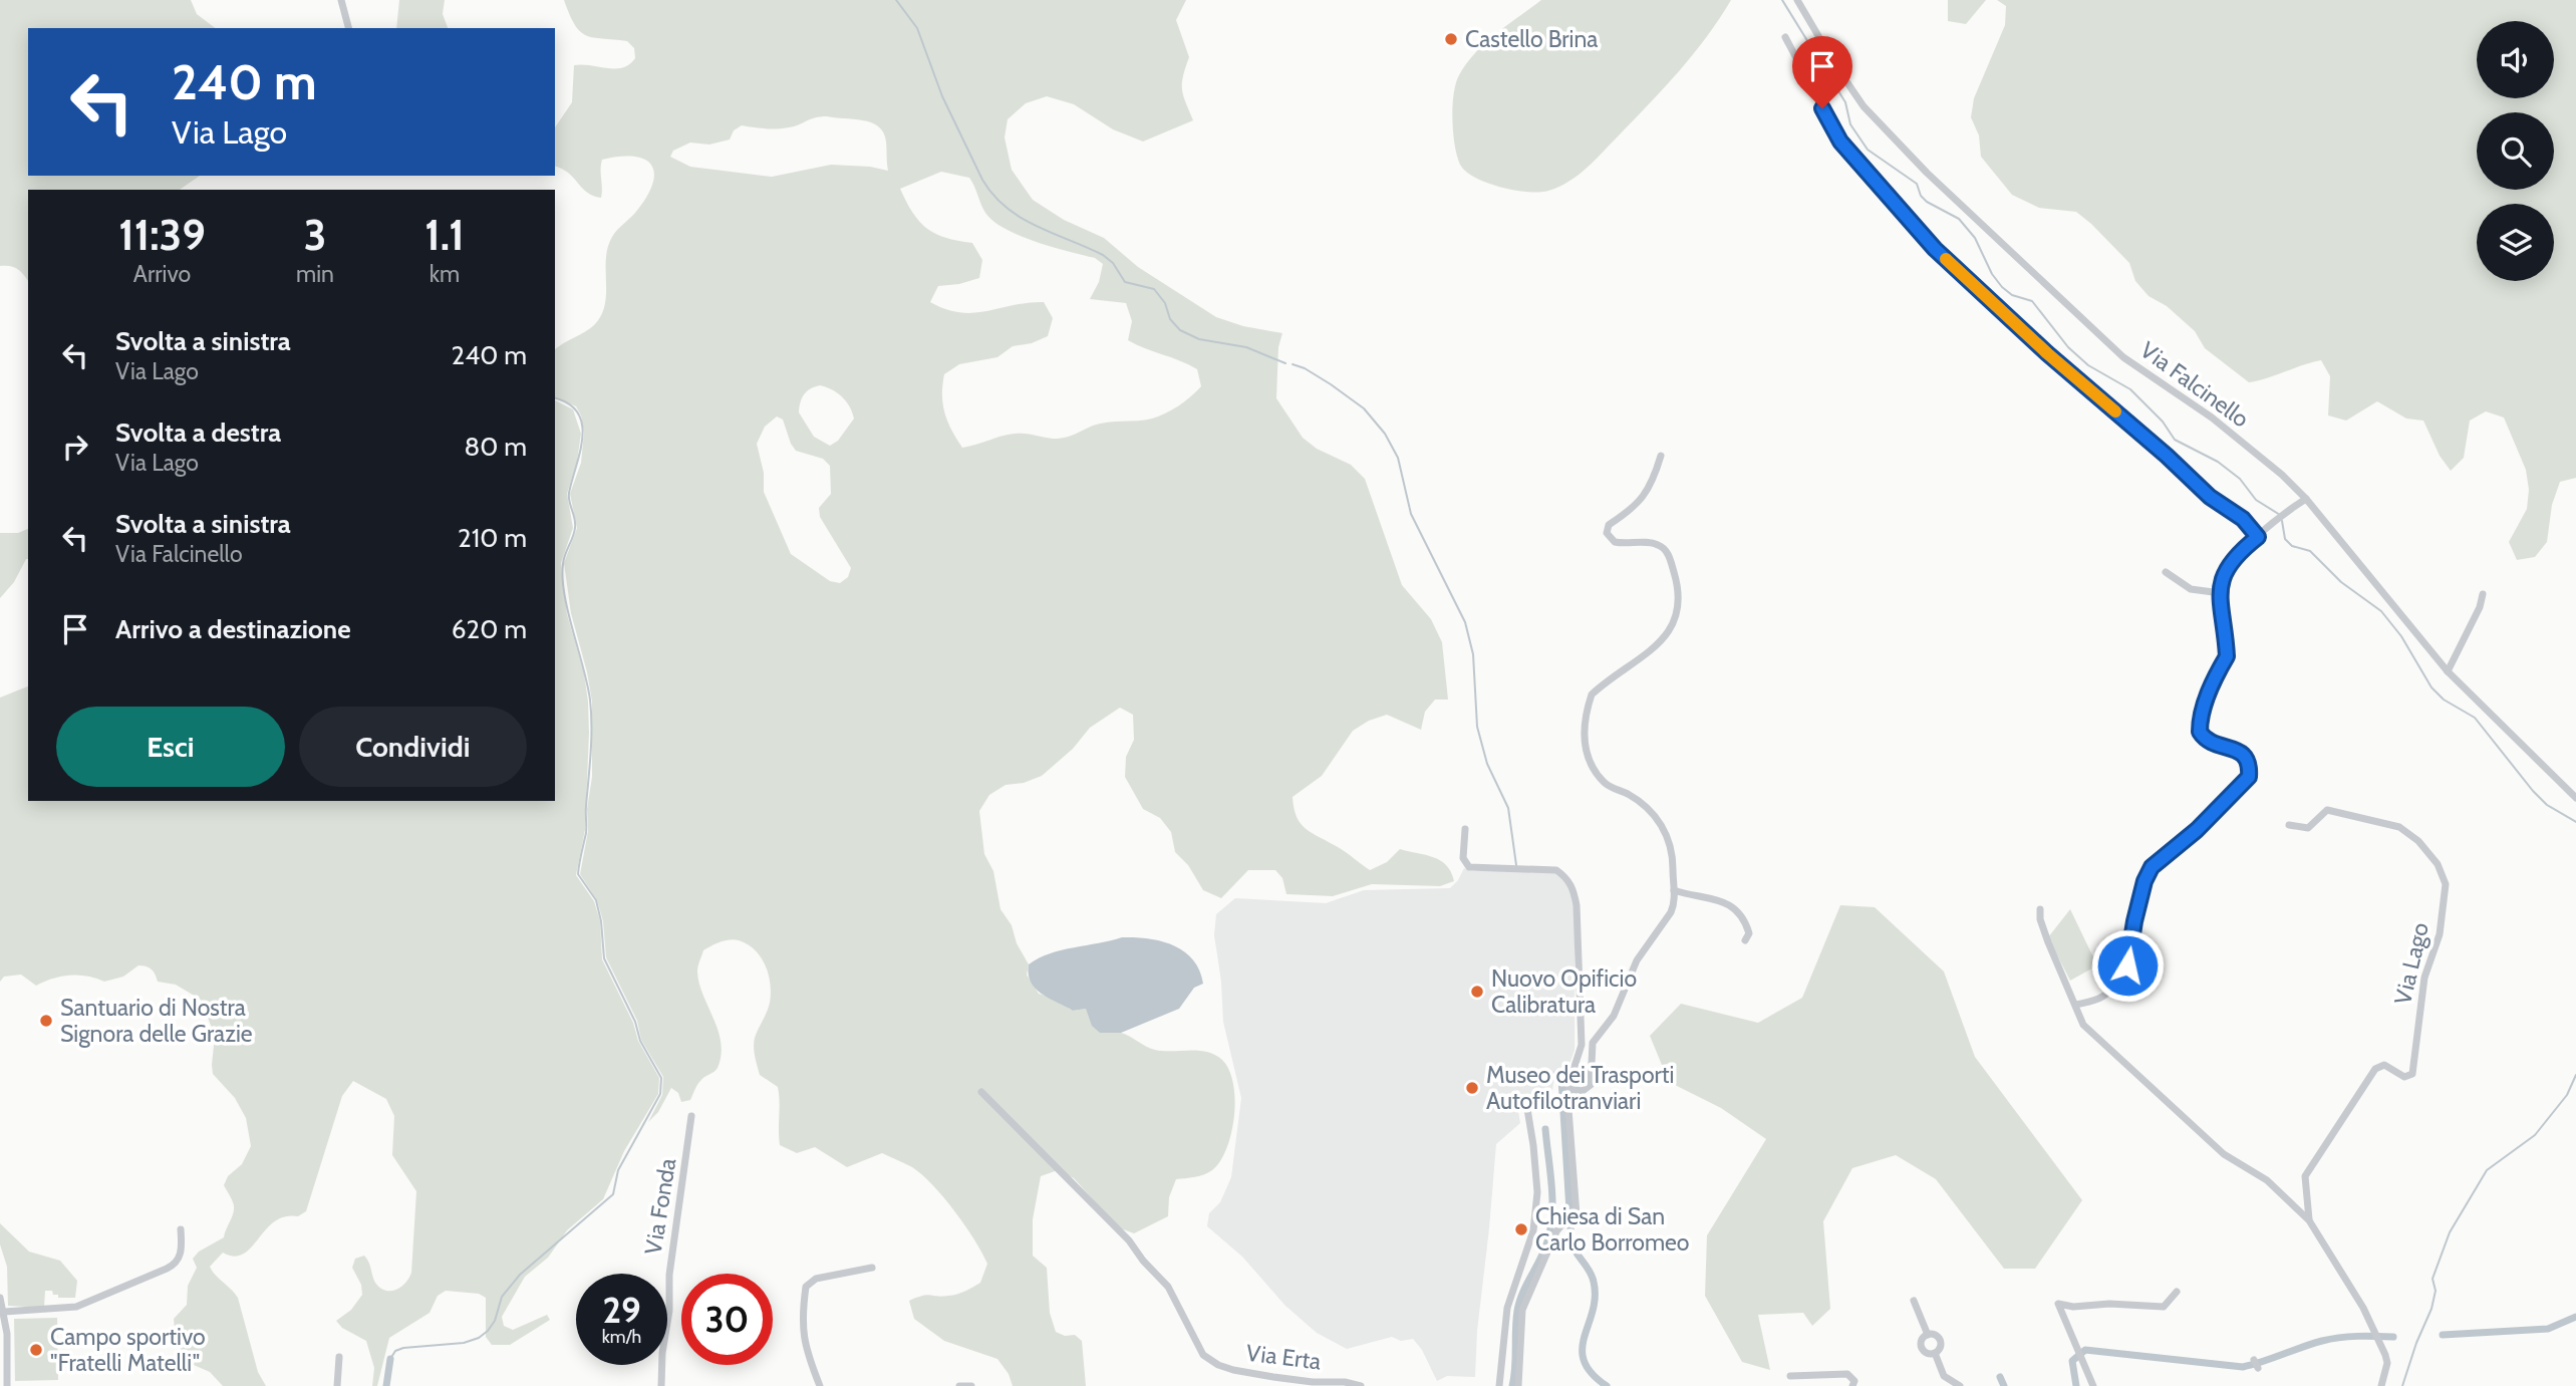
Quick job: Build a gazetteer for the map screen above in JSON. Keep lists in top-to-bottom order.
{
  "streets": {
    "street": [
      "Via Falcinello",
      "Via Lago",
      "Via Fonda",
      "Via Erta"
    ]
  },
  "places": [
    "Castello Brina",
    "Nuovo Opificio Calibratura",
    "Santuario di Nostra Signora delle Grazie",
    "Museo dei Trasporti Autofilotranviari",
    "Chiesa di San Carlo Borromeo",
    "Campo sportivo \"Fratelli Matelli\""
  ],
  "page": {
    "turn": ["240 m", "Via Lago"],
    "eta": [
      "11:39",
      "Arrivo",
      "3",
      "min",
      "1.1",
      "km"
    ],
    "list": [
      {
        "name": "Svolta a sinistra",
        "note": "Via Lago",
        "value": "240 m"
      },
      {
        "name": "Svolta a destra",
        "note": "Via Lago",
        "value": "80 m"
      },
      {
        "name": "Svolta a sinistra",
        "note": "Via Falcinello",
        "value": "210 m"
      },
      {
        "name": "Arrivo a destinazione",
        "value": "620 m"
      }
    ],
    "buttons": ["Esci", "Condividi"],
    "speed": "29 km/h",
    "limit": "30"
  }
}
